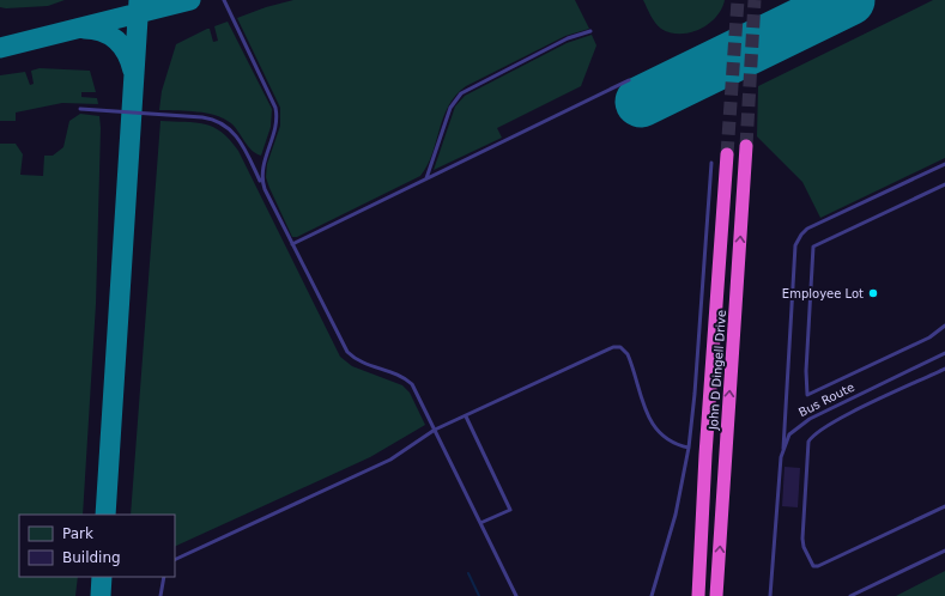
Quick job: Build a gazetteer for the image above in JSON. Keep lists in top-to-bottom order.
{
  "streets": {
    "highway": ["John D Dingell Drive"],
    "lane": ["Bus Route"]
  },
  "places": ["Employee Lot"],
  "legend": ["Park", "Building"]
}
